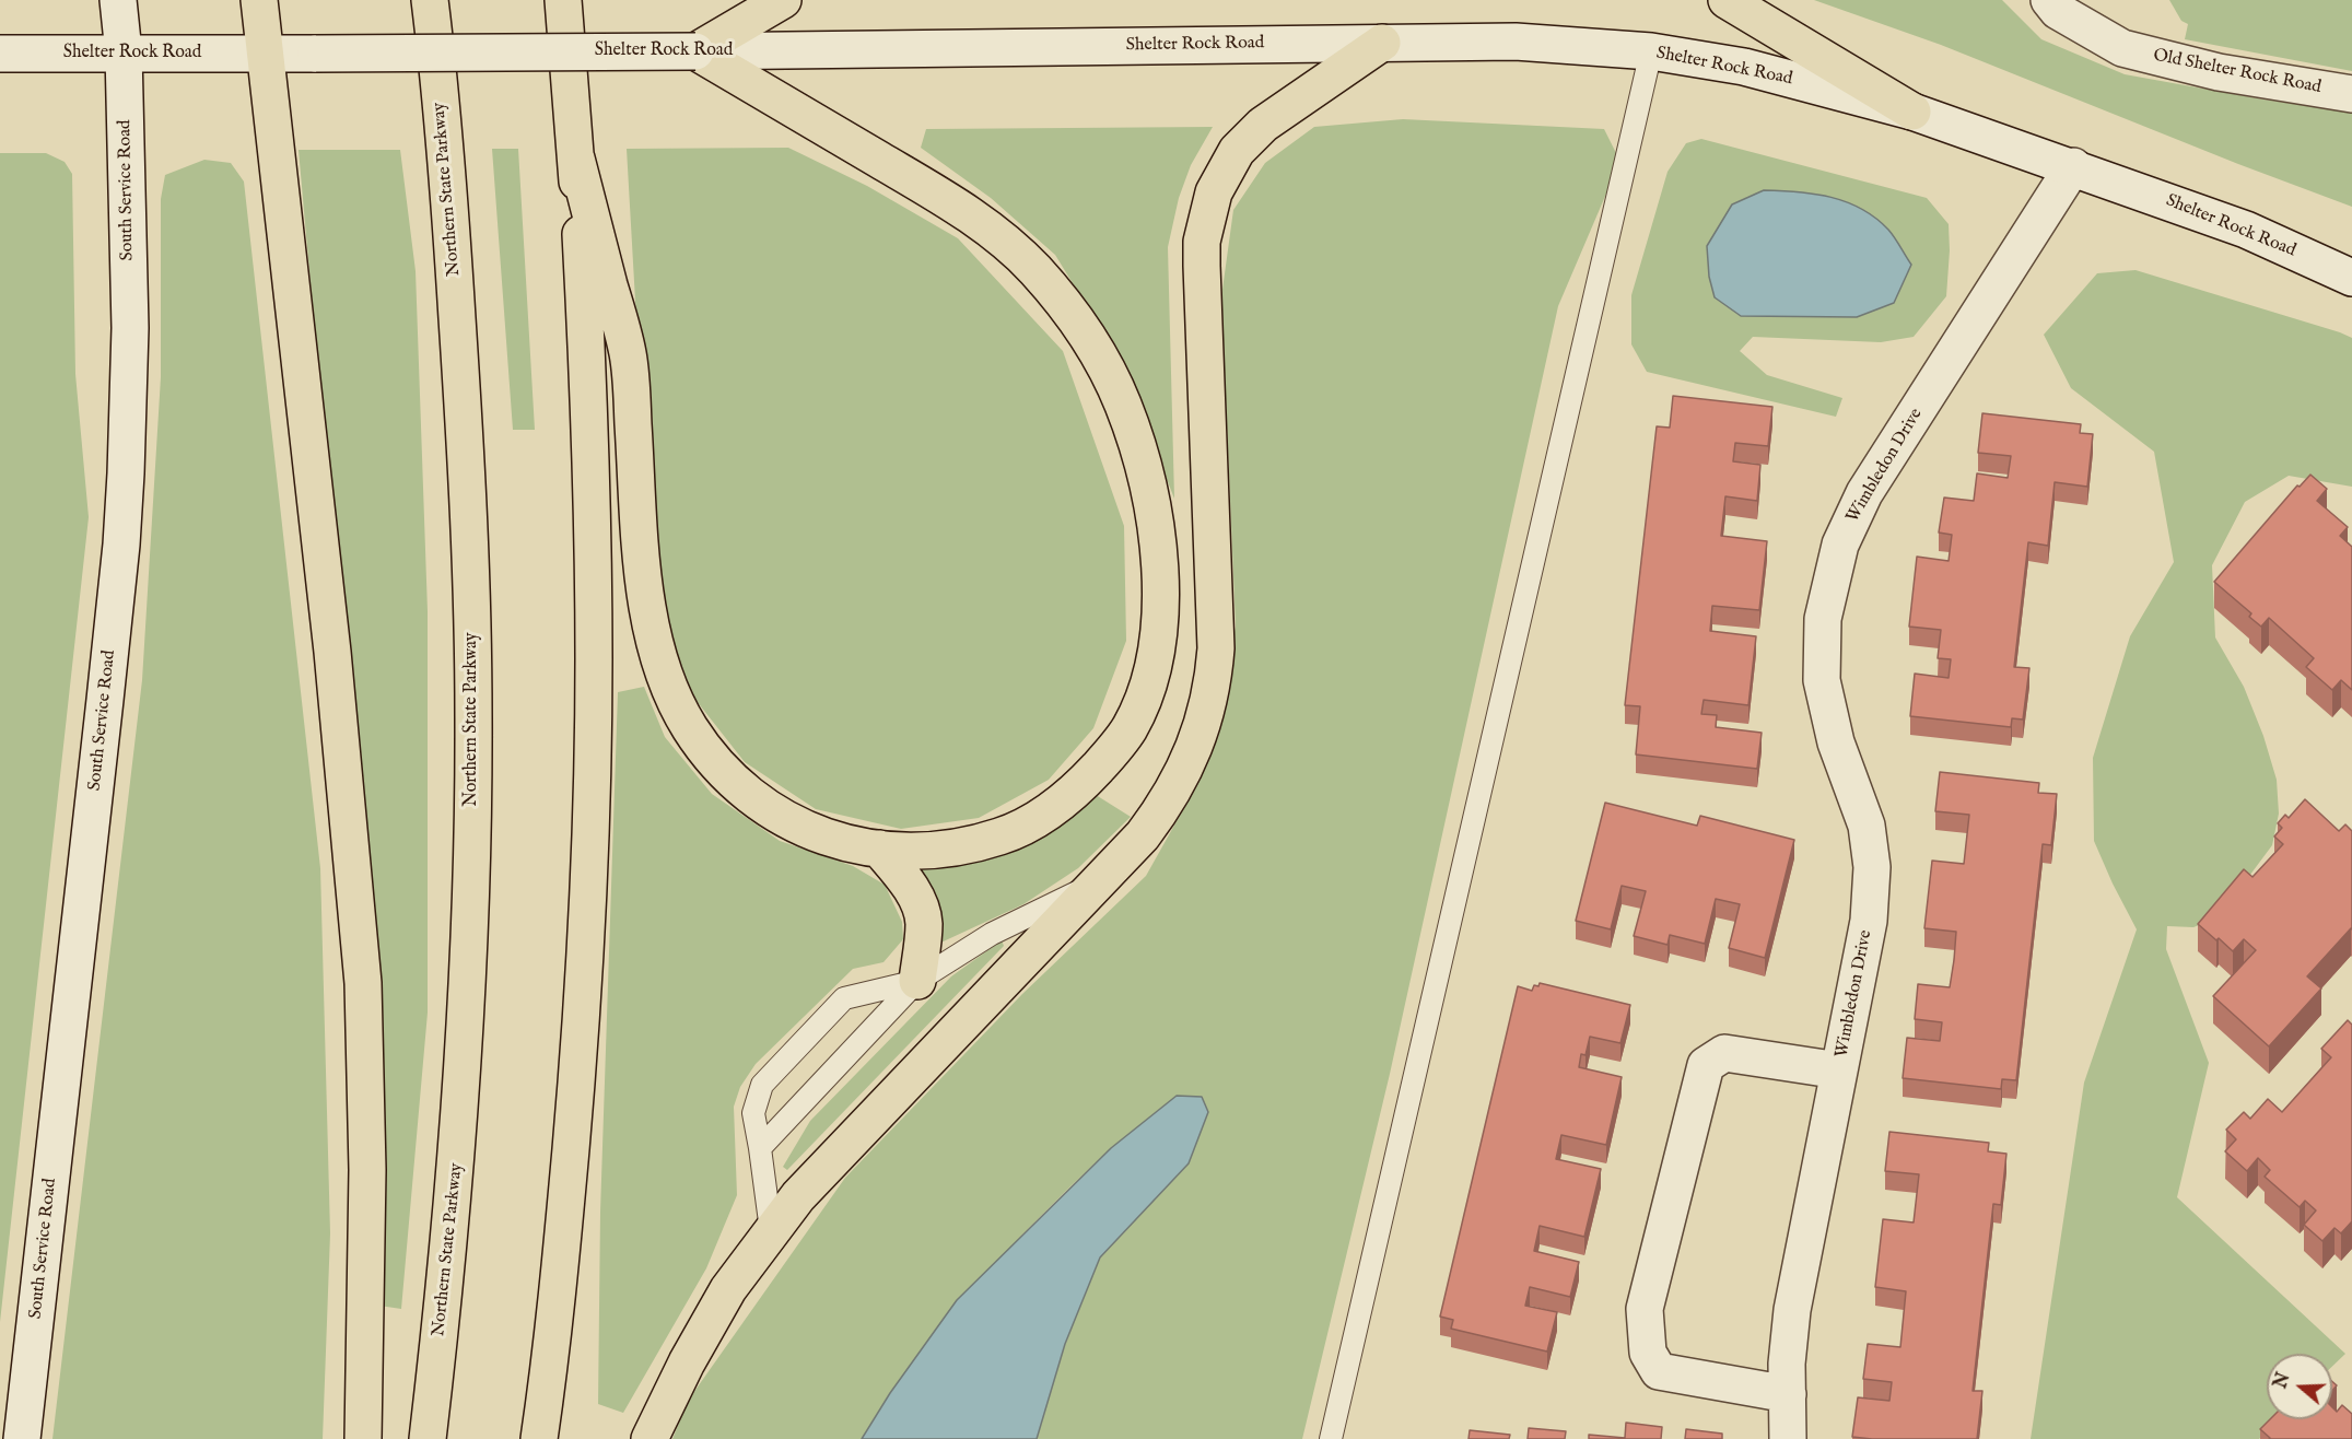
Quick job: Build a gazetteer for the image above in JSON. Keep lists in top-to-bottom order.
{
  "streets": {
    "highway": ["Northern State Parkway"],
    "main road": [
      "Shelter Rock Road",
      "Old Shelter Rock Road",
      "South Service Road",
      "Wimbledon Drive"
    ]
  },
  "crossings": [
    ["Shelter Rock Road", "South Service Road"],
    ["Shelter Rock Road", "Wimbledon Drive"]
  ],
  "north": "left"
}
